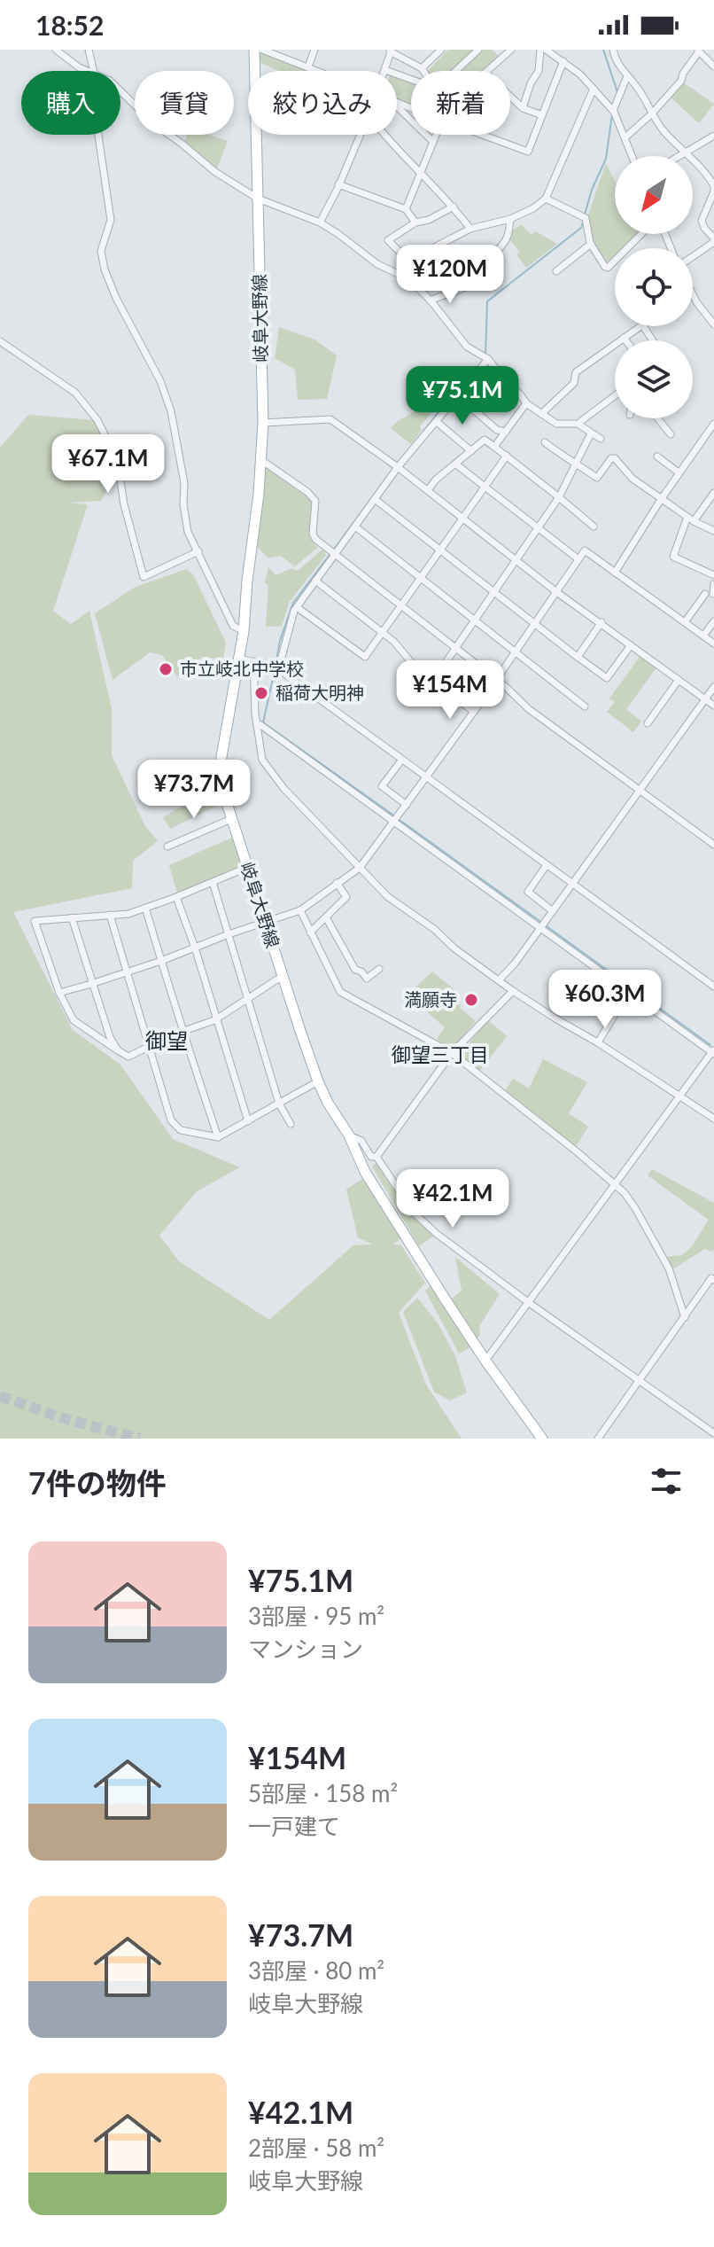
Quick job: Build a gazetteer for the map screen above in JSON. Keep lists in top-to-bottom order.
{
  "streets": {
    "main road": ["岐阜大野線"]
  },
  "districts": ["御望", "御望三丁目"],
  "places": ["市立岐北中学校", "稲荷大明神", "満願寺"],
  "north": "bottom left",
  "page": {
    "status": "18:52",
    "chip": [
      "購入",
      "賃貸",
      "絞り込み",
      "新着"
    ],
    "price": [
      "¥120M",
      "¥75.1M",
      "¥67.1M",
      "¥154M",
      "¥73.7M",
      "¥60.3M",
      "¥42.1M"
    ],
    "heading": "7件の物件",
    "list": [
      {
        "name": "¥75.1M",
        "note": "3部屋 · 95 m² · マンション"
      },
      {
        "name": "¥154M",
        "note": "5部屋 · 158 m² · 一戸建て"
      },
      {
        "name": "¥73.7M",
        "note": "3部屋 · 80 m² · 岐阜大野線"
      },
      {
        "name": "¥42.1M",
        "note": "2部屋 · 58 m² · 岐阜大野線"
      }
    ]
  }
}
